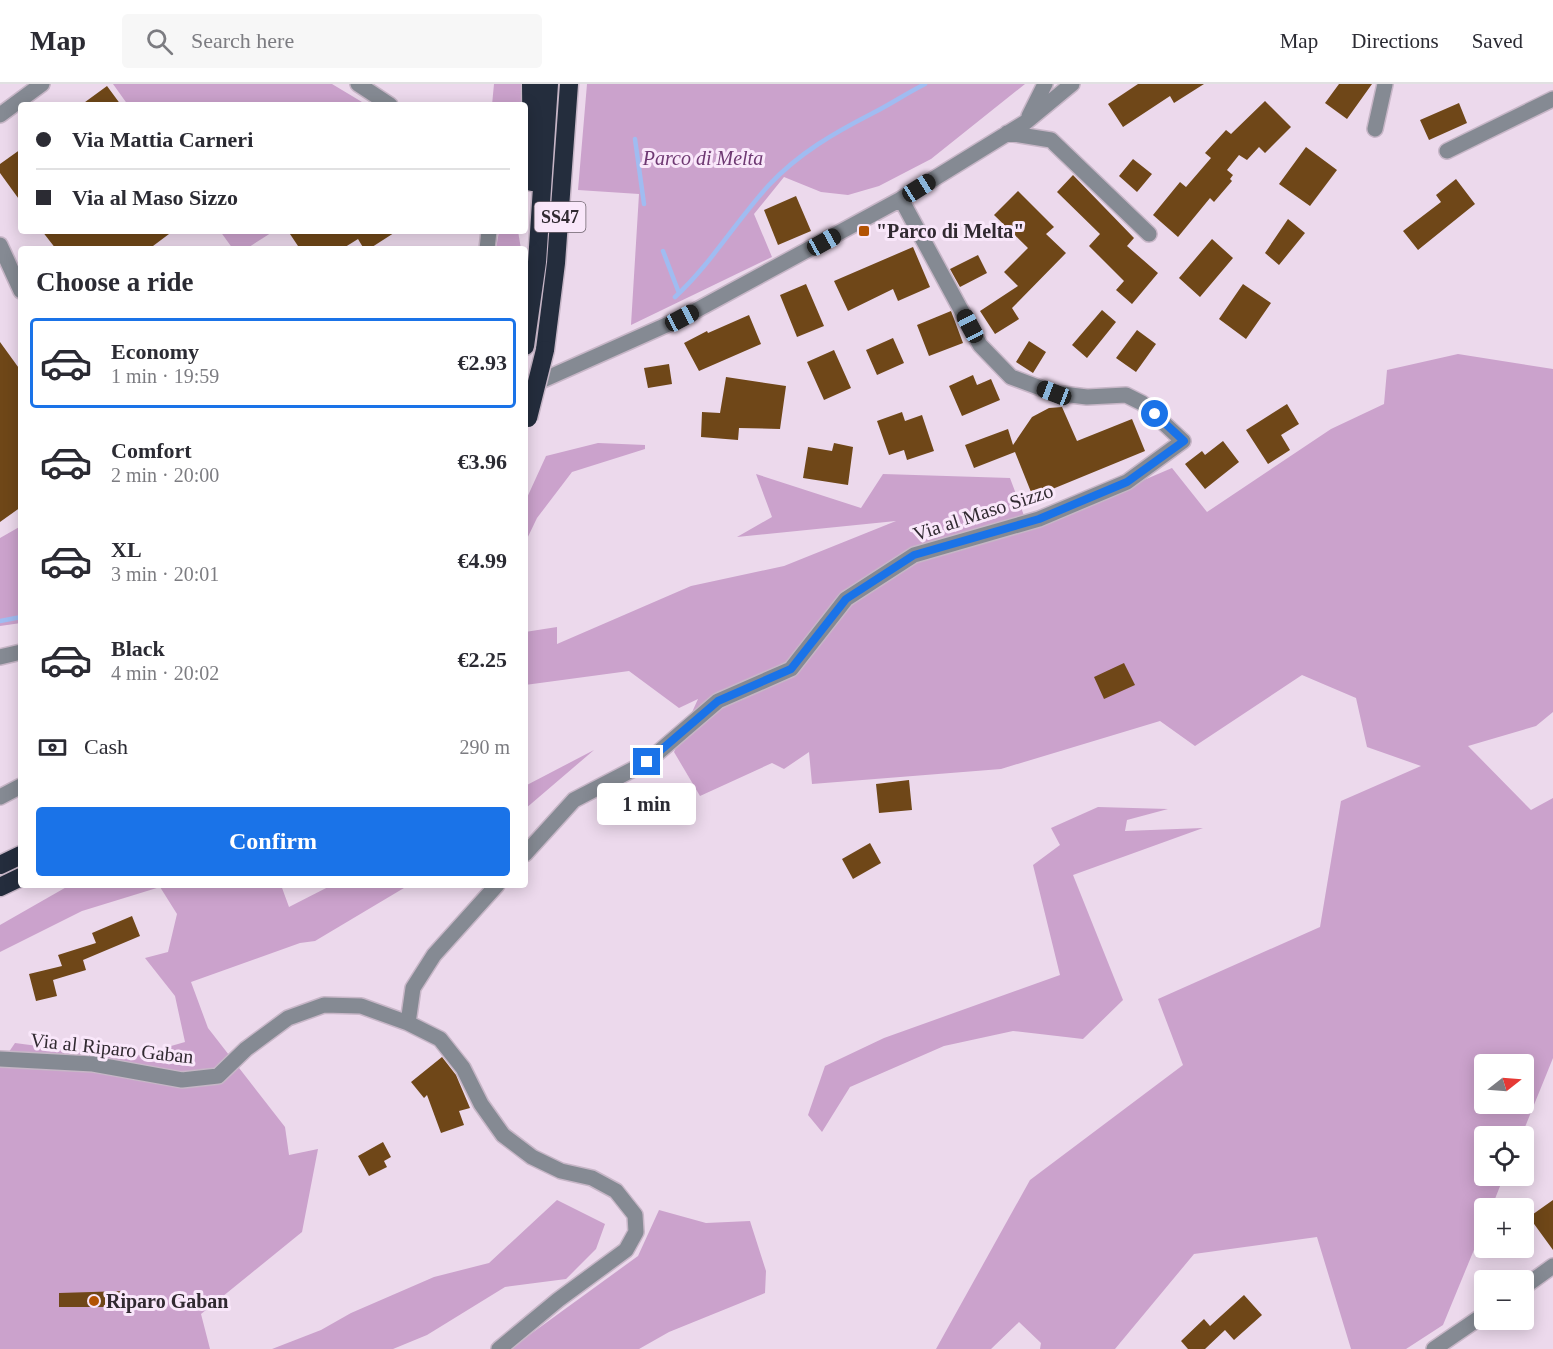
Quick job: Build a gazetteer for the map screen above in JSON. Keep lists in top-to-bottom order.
{
  "streets": {
    "highway": ["SS47"],
    "street": ["Via al Maso Sizzo", "Via al Riparo Gaban"]
  },
  "parks": ["Parco di Melta"],
  "places": {
    "transit": ["\"Parco di Melta\""],
    "other": ["Riparo Gaban"]
  },
  "north": "right",
  "page": {
    "header": "Map",
    "search": "Search here",
    "nav": ["Map", "Directions", "Saved"],
    "banner": ["Via Mattia Carneri", "Via al Maso Sizzo"],
    "heading": "Choose a ride",
    "list": [
      {
        "name": "Economy",
        "note": "1 min · 19:59",
        "value": "€2.93"
      },
      {
        "name": "Comfort",
        "note": "2 min · 20:00",
        "value": "€3.96"
      },
      {
        "name": "XL",
        "note": "3 min · 20:01",
        "value": "€4.99"
      },
      {
        "name": "Black",
        "note": "4 min · 20:02",
        "value": "€2.25"
      }
    ],
    "pay": ["Cash", "290 m"],
    "bubble": "1 min",
    "buttons": "Confirm",
    "map_buttons": ["+", "−"]
  }
}
